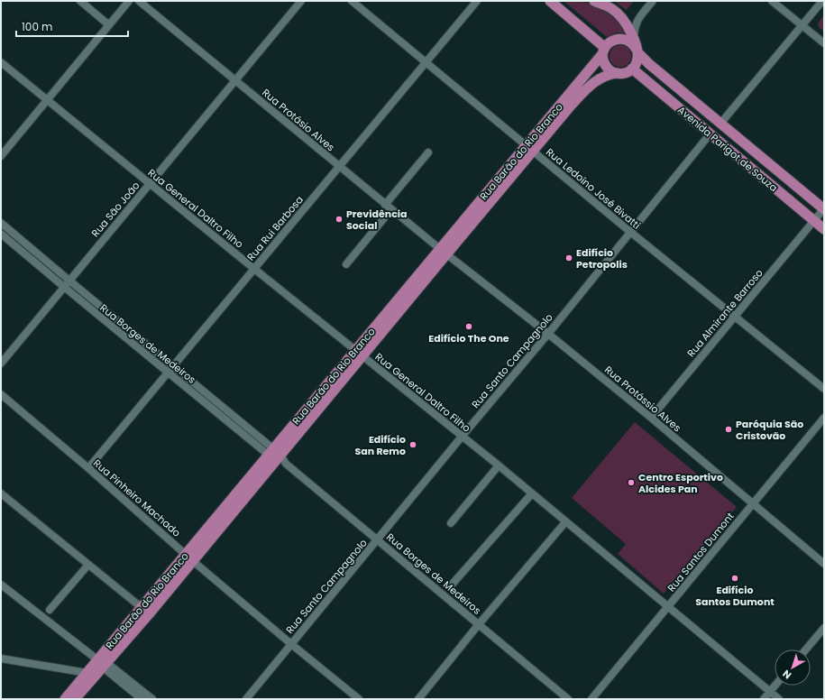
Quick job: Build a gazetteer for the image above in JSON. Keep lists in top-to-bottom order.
{
  "streets": {
    "main road": ["Avenida Parigot de Souza", "Rua Barão do Rio Branco"],
    "street": [
      "Rua Protásio Alves",
      "Rua Ledoíno José Bivatti",
      "Rua General Daltro Filho",
      "Rua São João",
      "Rua Rui Barbosa",
      "Rua Almirante Barroso",
      "Rua Borges de Medeiros",
      "Rua Santo Campagnolo",
      "Rua Protássio Alves",
      "Rua Pinheiro Machado",
      "Rua Santos Dumont"
    ]
  },
  "crossings": [
    ["Rua Protásio Alves", "Rua Barão do Rio Branco"],
    ["Rua Protásio Alves", "Rua São João"],
    ["Rua Protásio Alves", "Rua Rui Barbosa"],
    ["Rua Protásio Alves", "Rua Protássio Alves"],
    ["Avenida Parigot de Souza", "Rua Barão do Rio Branco"],
    ["Avenida Parigot de Souza", "Rua Almirante Barroso"],
    ["Avenida Parigot de Souza", "Rua Santo Campagnolo"],
    ["Rua Barão do Rio Branco", "Rua Ledoíno José Bivatti"],
    ["Rua Barão do Rio Branco", "Rua General Daltro Filho"],
    ["Rua Barão do Rio Branco", "Rua Borges de Medeiros"],
    ["Rua Barão do Rio Branco", "Rua Protássio Alves"],
    ["Rua Barão do Rio Branco", "Rua Pinheiro Machado"],
    ["Rua Ledoíno José Bivatti", "Rua Rui Barbosa"],
    ["Rua Ledoíno José Bivatti", "Rua Almirante Barroso"],
    ["Rua Ledoíno José Bivatti", "Rua Santo Campagnolo"],
    ["Rua General Daltro Filho", "Rua São João"],
    ["Rua General Daltro Filho", "Rua Rui Barbosa"],
    ["Rua General Daltro Filho", "Rua Santo Campagnolo"],
    ["Rua General Daltro Filho", "Rua Santos Dumont"],
    ["Rua São João", "Rua Borges de Medeiros"],
    ["Rua Rui Barbosa", "Rua Borges de Medeiros"],
    ["Rua Rui Barbosa", "Rua Pinheiro Machado"],
    ["Rua Almirante Barroso", "Rua Protássio Alves"],
    ["Rua Borges de Medeiros", "Rua Santo Campagnolo"],
    ["Rua Santo Campagnolo", "Rua Protássio Alves"],
    ["Rua Santo Campagnolo", "Rua Pinheiro Machado"],
    ["Rua Protássio Alves", "Rua Santos Dumont"]
  ],
  "places": [
    "Previdência Social",
    "Edifício Petropolis",
    "Edifício The One",
    "Paróquia São Cristovão",
    "Edifício San Remo",
    "Centro Esportivo Alcides Pan",
    "Edifício Santos Dumont"
  ],
  "scale_bar": "100 m",
  "north": "bottom left"
}
